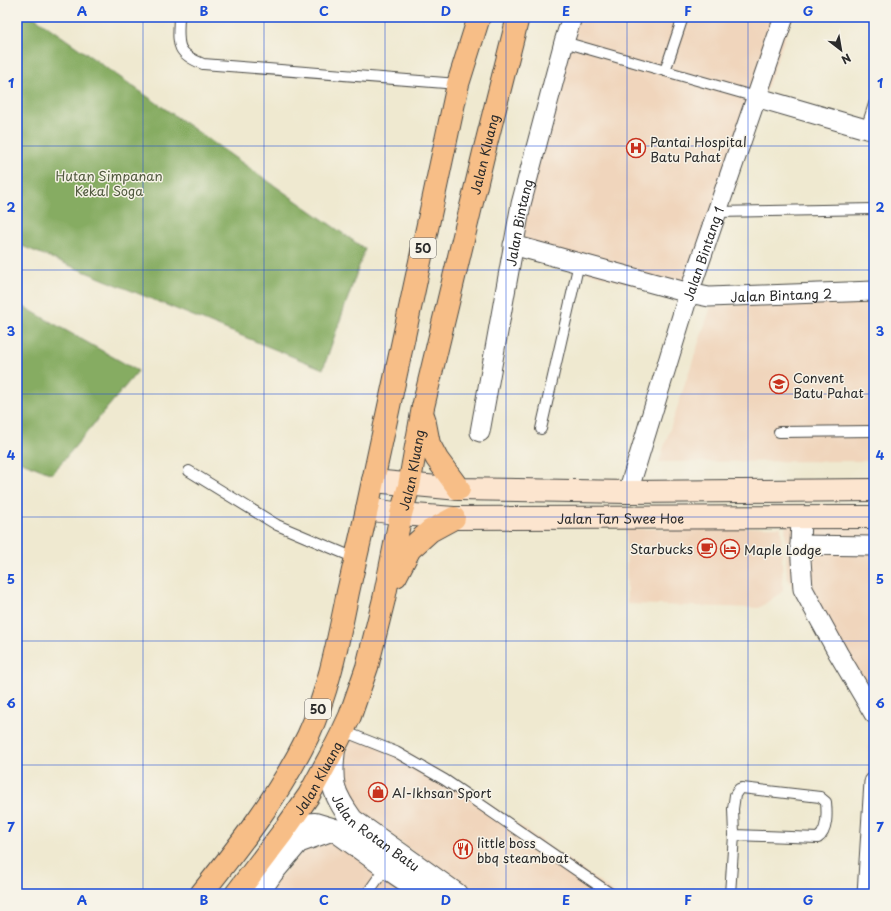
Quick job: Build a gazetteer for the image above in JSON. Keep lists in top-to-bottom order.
{
  "streets": {
    "highway": ["Jalan Kluang", "50"],
    "main road": ["Jalan Tan Swee Hoe"],
    "street": [
      "Jalan Bintang",
      "Jalan Bintang 1",
      "Jalan Bintang 2",
      "Jalan Rotan Batu"
    ]
  },
  "crossings": [
    ["Jalan Kluang", "Jalan Tan Swee Hoe"],
    ["Jalan Kluang", "Jalan Rotan Batu"],
    ["Jalan Bintang", "Jalan Bintang 2"],
    ["Jalan Bintang 1", "Jalan Bintang 2"],
    ["Jalan Bintang 1", "Jalan Tan Swee Hoe"]
  ],
  "parks": ["Hutan Simpanan Kekal Soga"],
  "places": {
    "hospital": ["Pantai Hospital Batu Pahat"],
    "school or university": ["Convent Batu Pahat"],
    "cafe": ["Starbucks"],
    "hotel": ["Maple Lodge"],
    "shop": ["Al-Ikhsan Sport"],
    "restaurant": ["little boss bbq steamboat"]
  },
  "north": "bottom right",
  "grid": {
    "columns": [
      "A",
      "B",
      "C",
      "D",
      "E",
      "F",
      "G"
    ],
    "rows": [
      "1",
      "2",
      "3",
      "4",
      "5",
      "6",
      "7"
    ]
  }
}
